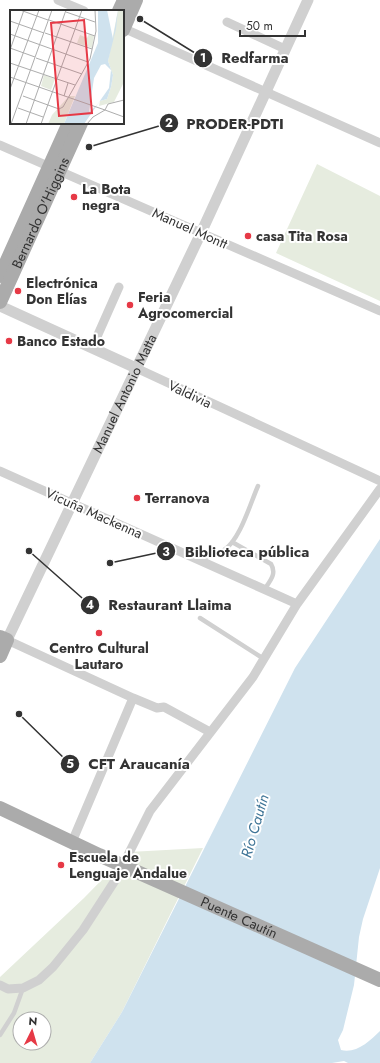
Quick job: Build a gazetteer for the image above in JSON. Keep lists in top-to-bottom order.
{
  "streets": {
    "main road": ["Bernardo O'Higgins", "Manuel Antonio Matta", "Puente Cautín"],
    "street": ["Manuel Montt", "Valdivia", "Vicuña Mackenna"]
  },
  "crossings": [
    ["Bernardo O'Higgins", "Manuel Montt"],
    ["Manuel Montt", "Manuel Antonio Matta"],
    ["Manuel Antonio Matta", "Valdivia"],
    ["Manuel Antonio Matta", "Vicuña Mackenna"]
  ],
  "water": ["Río Cautín"],
  "places": [
    "Redfarma",
    "PRODER-PDTI",
    "La Bota negra",
    "casa Tita Rosa",
    "Electrónica Don Elías",
    "Feria Agrocomercial",
    "Banco Estado",
    "Terranova",
    "Restaurant Llaima",
    "Biblioteca pública",
    "Centro Cultural Lautaro",
    "CFT Araucanía",
    "Escuela de Lenguaje Andalue"
  ],
  "scale_bar": "50 m",
  "north": "top"
}
